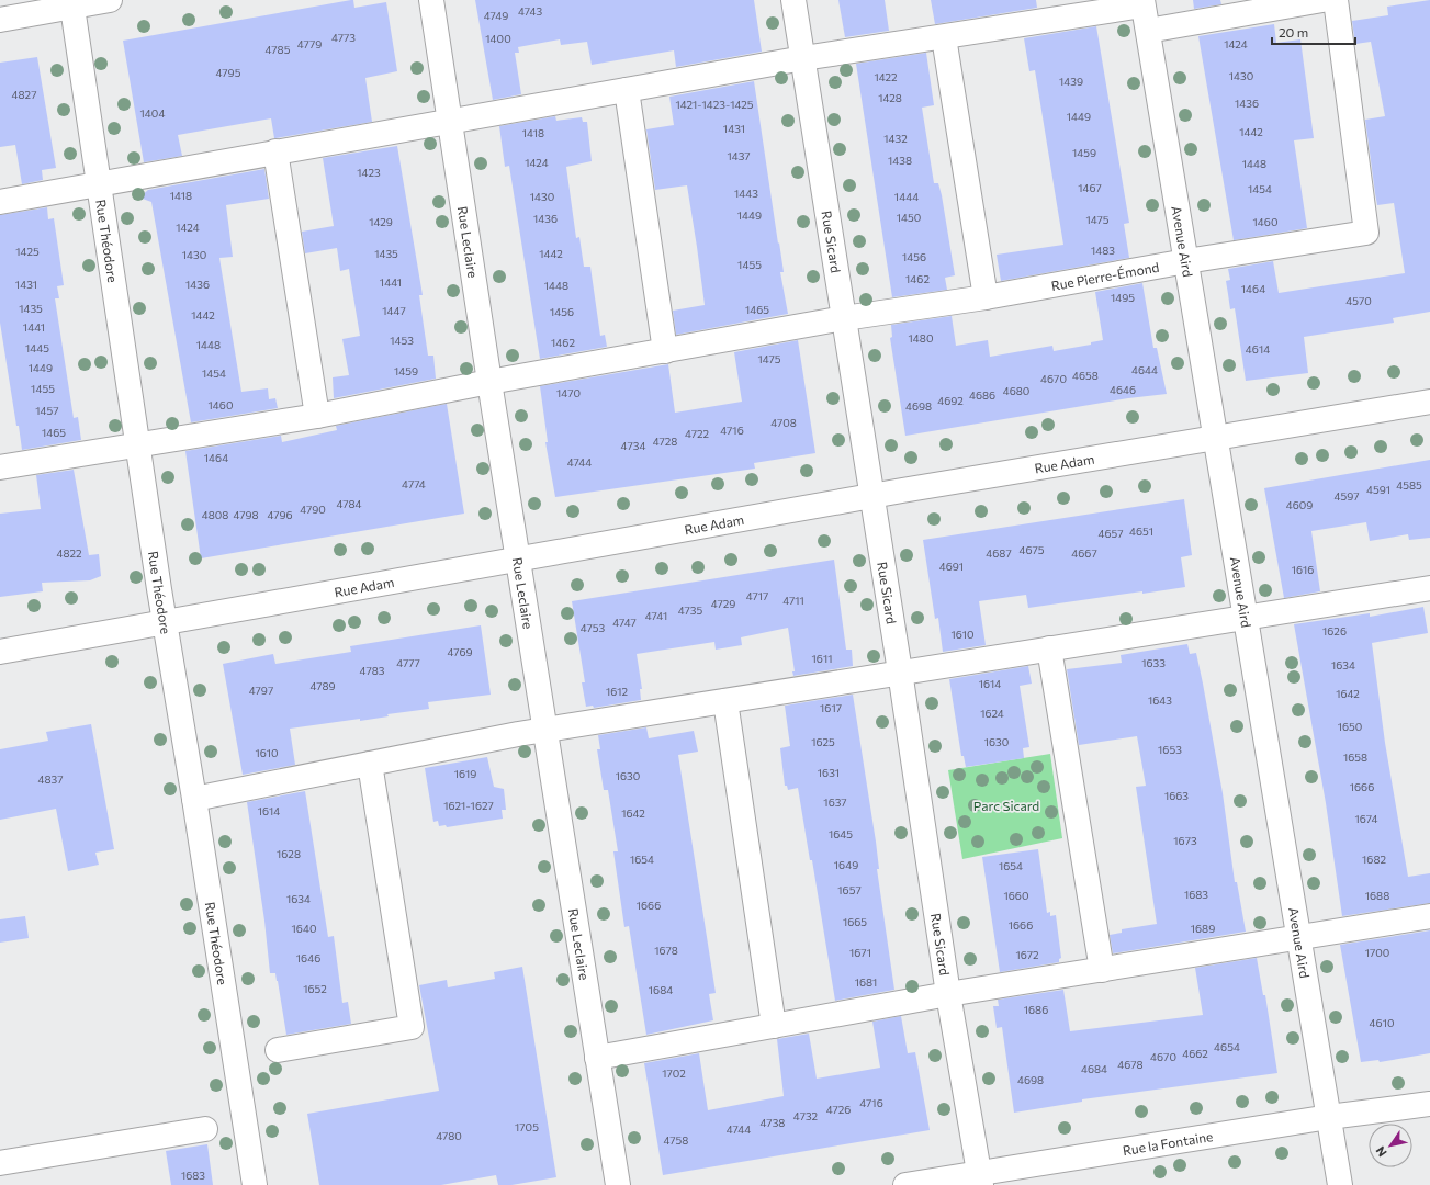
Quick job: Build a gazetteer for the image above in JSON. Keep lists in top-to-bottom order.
{
  "streets": {
    "street": [
      "Rue Théodore",
      "Rue Leclaire",
      "Rue Sicard",
      "Avenue Aird",
      "Rue Pierre-Émond",
      "Rue Adam",
      "Rue la Fontaine"
    ]
  },
  "crossings": [
    ["Rue Théodore", "Rue Pierre-Émond"],
    ["Rue Théodore", "Rue Adam"],
    ["Rue Leclaire", "Rue Pierre-Émond"],
    ["Rue Leclaire", "Rue Adam"],
    ["Rue Sicard", "Rue Pierre-Émond"],
    ["Rue Sicard", "Rue Adam"],
    ["Rue Sicard", "Rue la Fontaine"],
    ["Avenue Aird", "Rue Pierre-Émond"],
    ["Avenue Aird", "Rue Adam"],
    ["Avenue Aird", "Rue la Fontaine"]
  ],
  "parks": ["Parc Sicard"],
  "house_numbers": [
    "4743",
    "4749",
    "4773",
    "1400",
    "4779",
    "1424",
    "4785",
    "4795",
    "1430",
    "1422",
    "1439",
    "4827",
    "1428",
    "1436",
    "1421-1423-1425",
    "1404",
    "1449",
    "1431",
    "1442",
    "1418",
    "1432",
    "1459",
    "1437",
    "1438",
    "1424",
    "1448",
    "1423",
    "1467",
    "1454",
    "1443",
    "1418",
    "1430",
    "1444",
    "1449",
    "1450",
    "1436",
    "1475",
    "1429",
    "1460",
    "1424",
    "1483",
    "1425",
    "1435",
    "1442",
    "1430",
    "1456",
    "1455",
    "1462",
    "1441",
    "1431",
    "1436",
    "1448",
    "1464",
    "1495",
    "4570",
    "1435",
    "1465",
    "1447",
    "1456",
    "1442",
    "1441",
    "1480",
    "1453",
    "1462",
    "1448",
    "1445",
    "4614",
    "1475",
    "1449",
    "4644",
    "1459",
    "1454",
    "4658",
    "4670",
    "1455",
    "4646",
    "4680",
    "1470",
    "4686",
    "4692",
    "1460",
    "4698",
    "1457",
    "4708",
    "4716",
    "1465",
    "4722",
    "4728",
    "4734",
    "1464",
    "4744",
    "4774",
    "4585",
    "4591",
    "4597",
    "4784",
    "4609",
    "4790",
    "4808",
    "4798",
    "4796",
    "4651",
    "4657",
    "4675",
    "4822",
    "4687",
    "4667",
    "4691",
    "1616",
    "4717",
    "4711",
    "4729",
    "4735",
    "4741",
    "4747",
    "4753",
    "1626",
    "1610",
    "4769",
    "1611",
    "4777",
    "1633",
    "1634",
    "4783",
    "1614",
    "4789",
    "4797",
    "1612",
    "1642",
    "1643",
    "1617",
    "1624",
    "1650",
    "1625",
    "1630",
    "1653",
    "1610",
    "1658",
    "1631",
    "1619",
    "1630",
    "4837",
    "1666",
    "1663",
    "1637",
    "1621-1627",
    "1614",
    "1642",
    "1674",
    "1645",
    "1673",
    "1628",
    "1654",
    "1682",
    "1649",
    "1654",
    "1657",
    "1683",
    "1660",
    "1688",
    "1634",
    "1666",
    "1665",
    "1666",
    "1640",
    "1689",
    "1678",
    "1671",
    "1700",
    "1672",
    "1646",
    "1681",
    "1652",
    "1684",
    "1686",
    "4610",
    "4654",
    "4662",
    "4670",
    "4678",
    "4684",
    "1702",
    "4698",
    "4716",
    "4726",
    "4732",
    "4738",
    "1705",
    "4744",
    "4780",
    "4758",
    "1683"
  ],
  "scale_bar": "20 m",
  "north": "bottom left"
}
